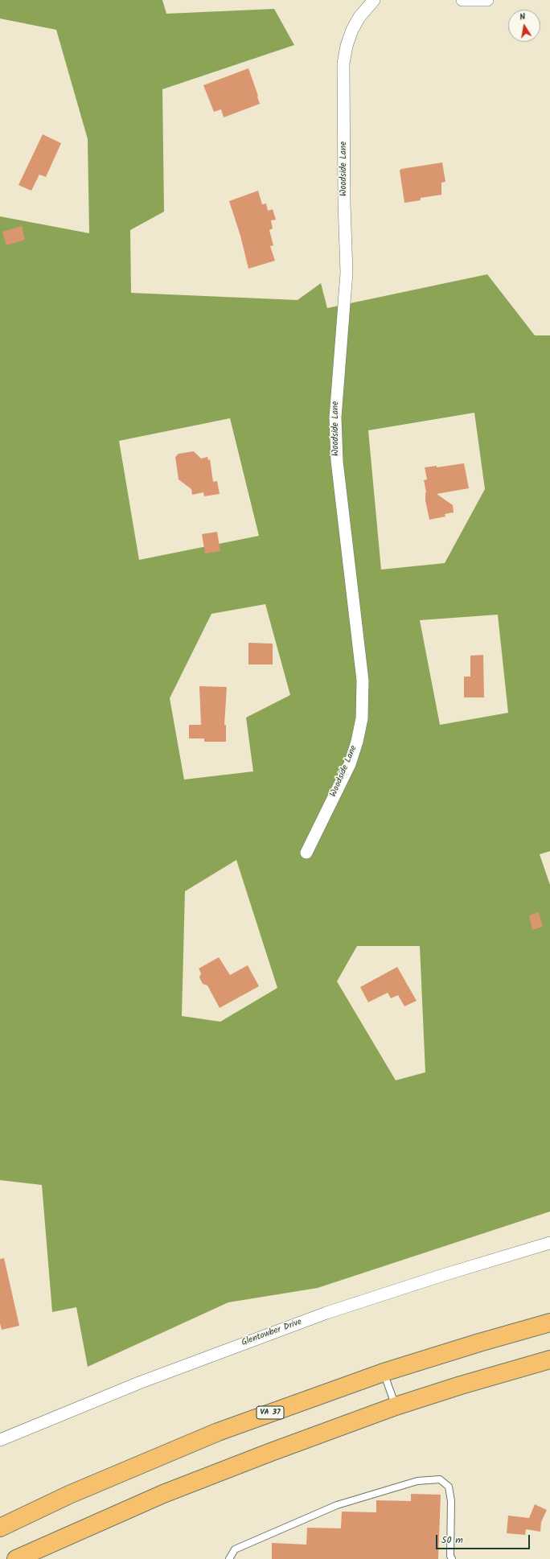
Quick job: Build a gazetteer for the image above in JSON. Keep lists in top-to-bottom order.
{
  "streets": {
    "highway": ["VA 37"],
    "street": ["Woodside Lane", "Glentowber Drive"]
  },
  "scale_bar": "50 m",
  "north": "top"
}
